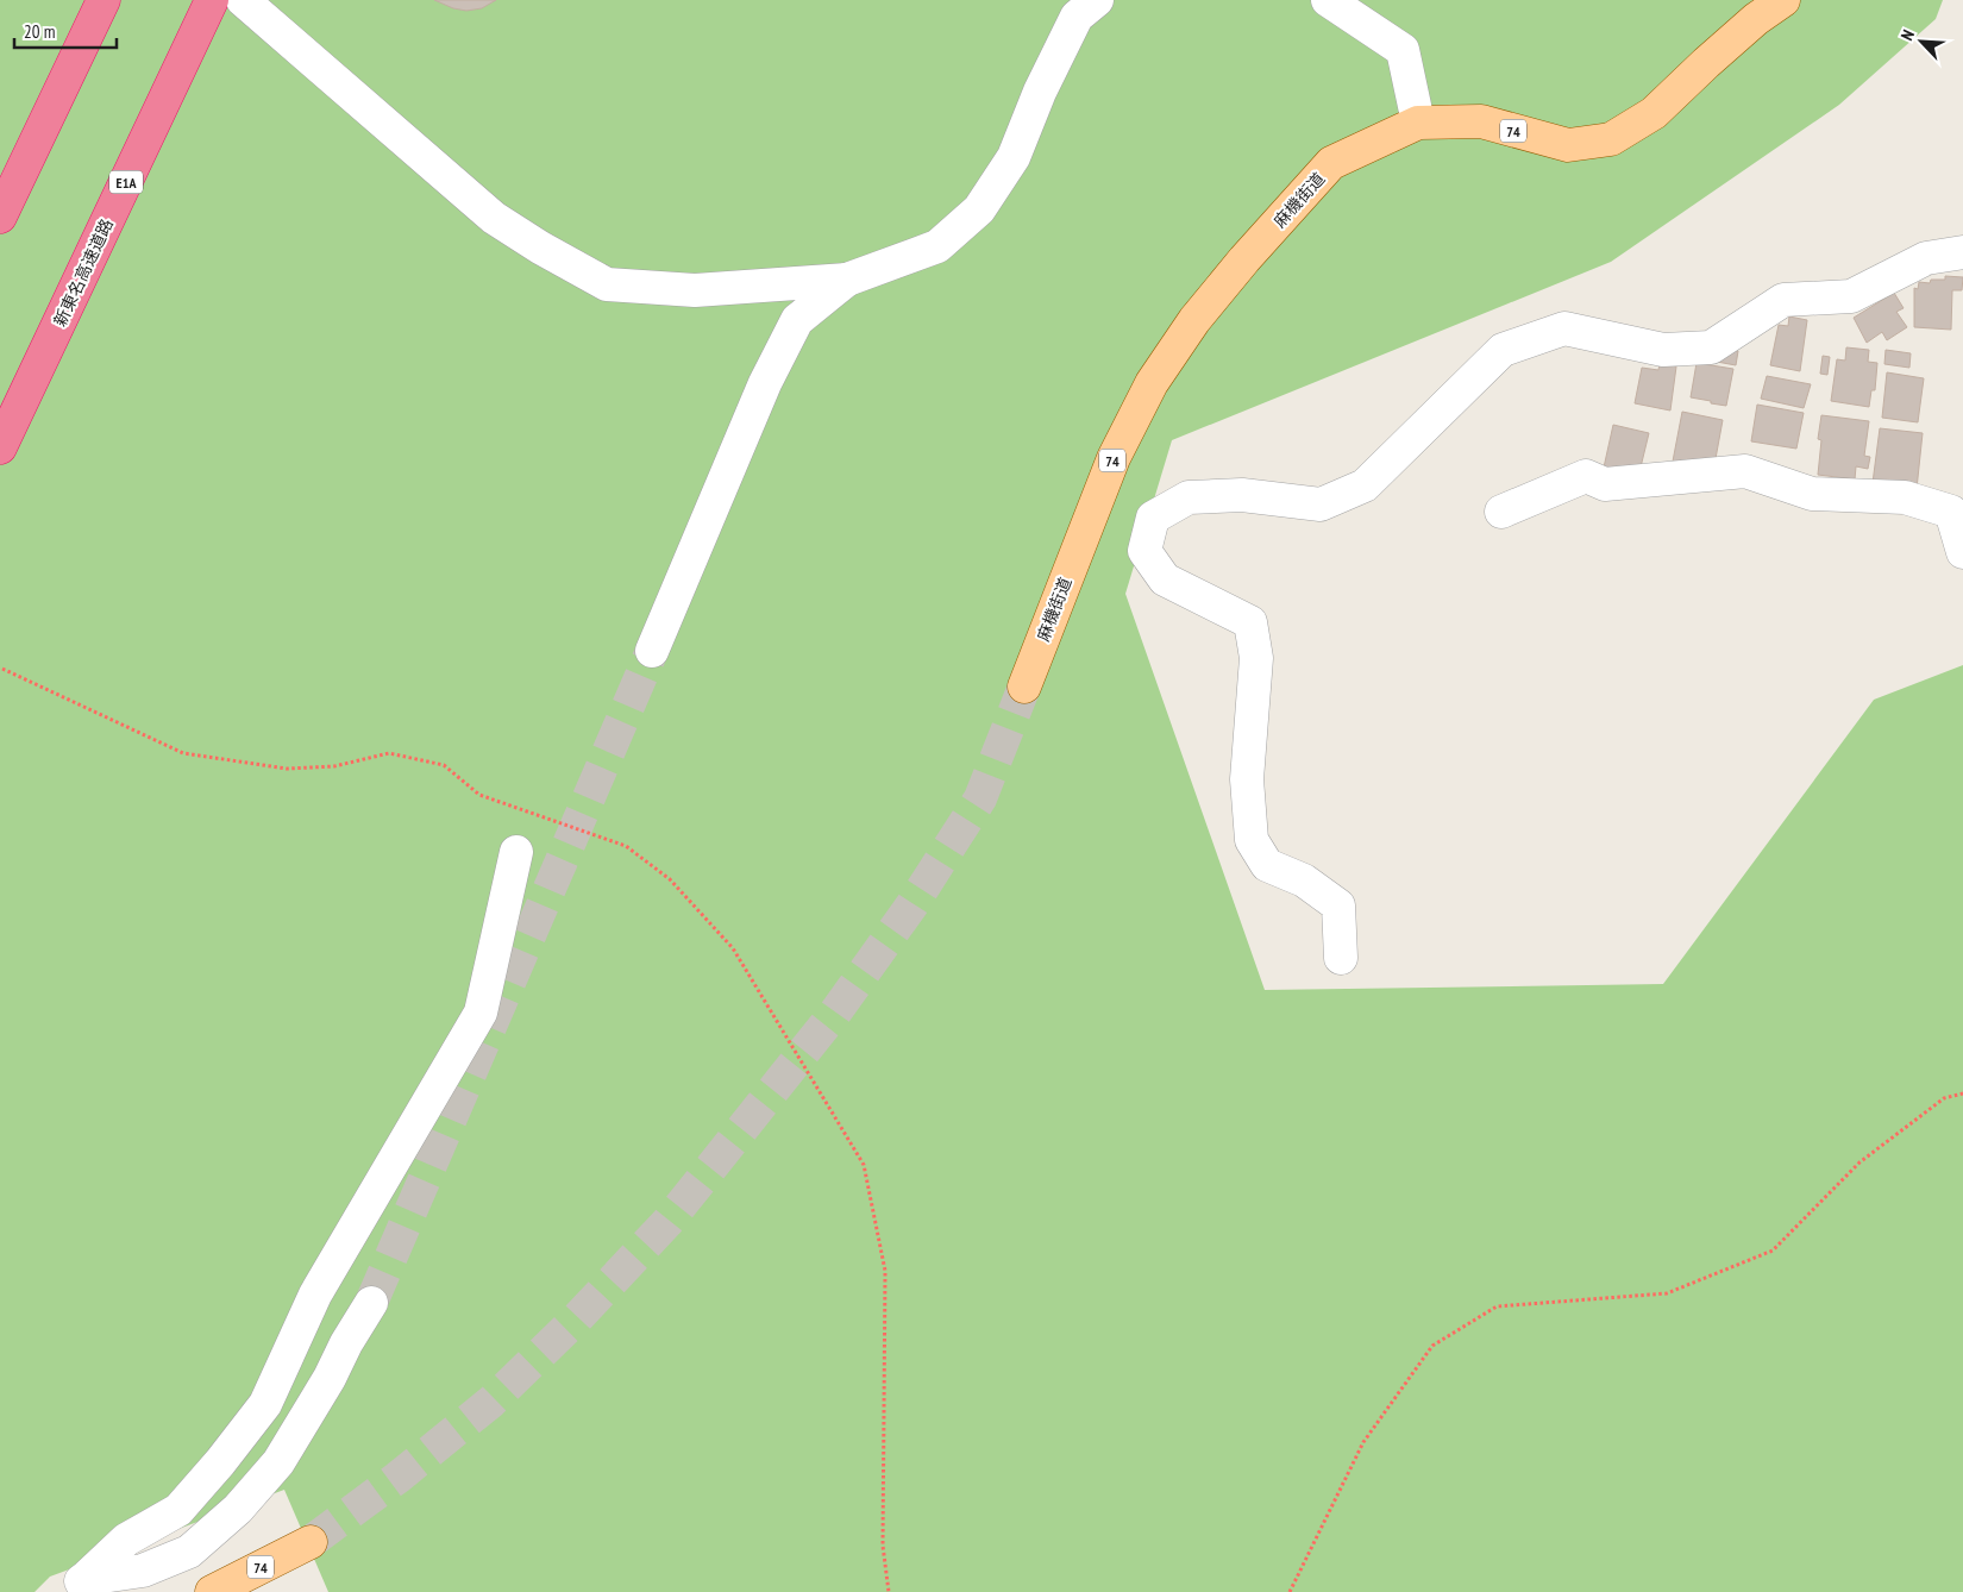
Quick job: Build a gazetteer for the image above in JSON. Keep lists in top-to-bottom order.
{
  "streets": {
    "highway": ["E1A", "新東名高速道路"],
    "main road": ["74", "麻機街道"]
  },
  "scale_bar": "20 m",
  "north": "top left"
}
